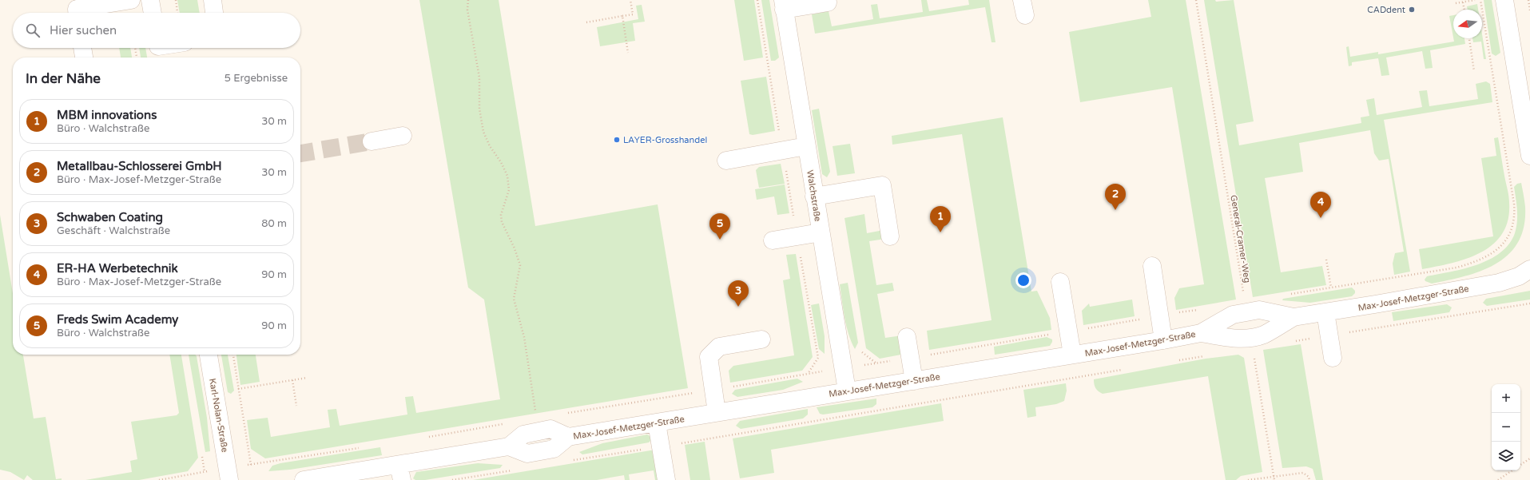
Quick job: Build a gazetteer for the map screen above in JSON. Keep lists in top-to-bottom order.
{
  "streets": {
    "street": ["Walchstraße", "Max-Josef-Metzger-Straße", "Karl-Nolan-Straße"],
    "path": ["General-Cramer-Weg"]
  },
  "crossings": [
    ["Walchstraße", "Max-Josef-Metzger-Straße"],
    ["General-Cramer-Weg", "Max-Josef-Metzger-Straße"]
  ],
  "places": ["CADdent", "LAYER-Grosshandel"],
  "north": "left",
  "page": {
    "search": "Hier suchen",
    "heading": ["In der Nähe", "5 Ergebnisse"],
    "list": [
      {
        "mark": "1",
        "name": "MBM innovations",
        "note": "Büro · Walchstraße",
        "value": "30 m"
      },
      {
        "mark": "2",
        "name": "Metallbau-Schlosserei GmbH",
        "note": "Büro · Max-Josef-Metzger-Straße",
        "value": "30 m"
      },
      {
        "mark": "3",
        "name": "Schwaben Coating",
        "note": "Geschäft · Walchstraße",
        "value": "80 m"
      },
      {
        "mark": "4",
        "name": "ER-HA Werbetechnik",
        "note": "Büro · Max-Josef-Metzger-Straße",
        "value": "90 m"
      },
      {
        "mark": "5",
        "name": "Freds Swim Academy",
        "note": "Büro · Walchstraße",
        "value": "90 m"
      }
    ],
    "pins": [
      "2",
      "4",
      "1",
      "5",
      "3"
    ],
    "map_buttons": ["+", "−"]
  }
}
